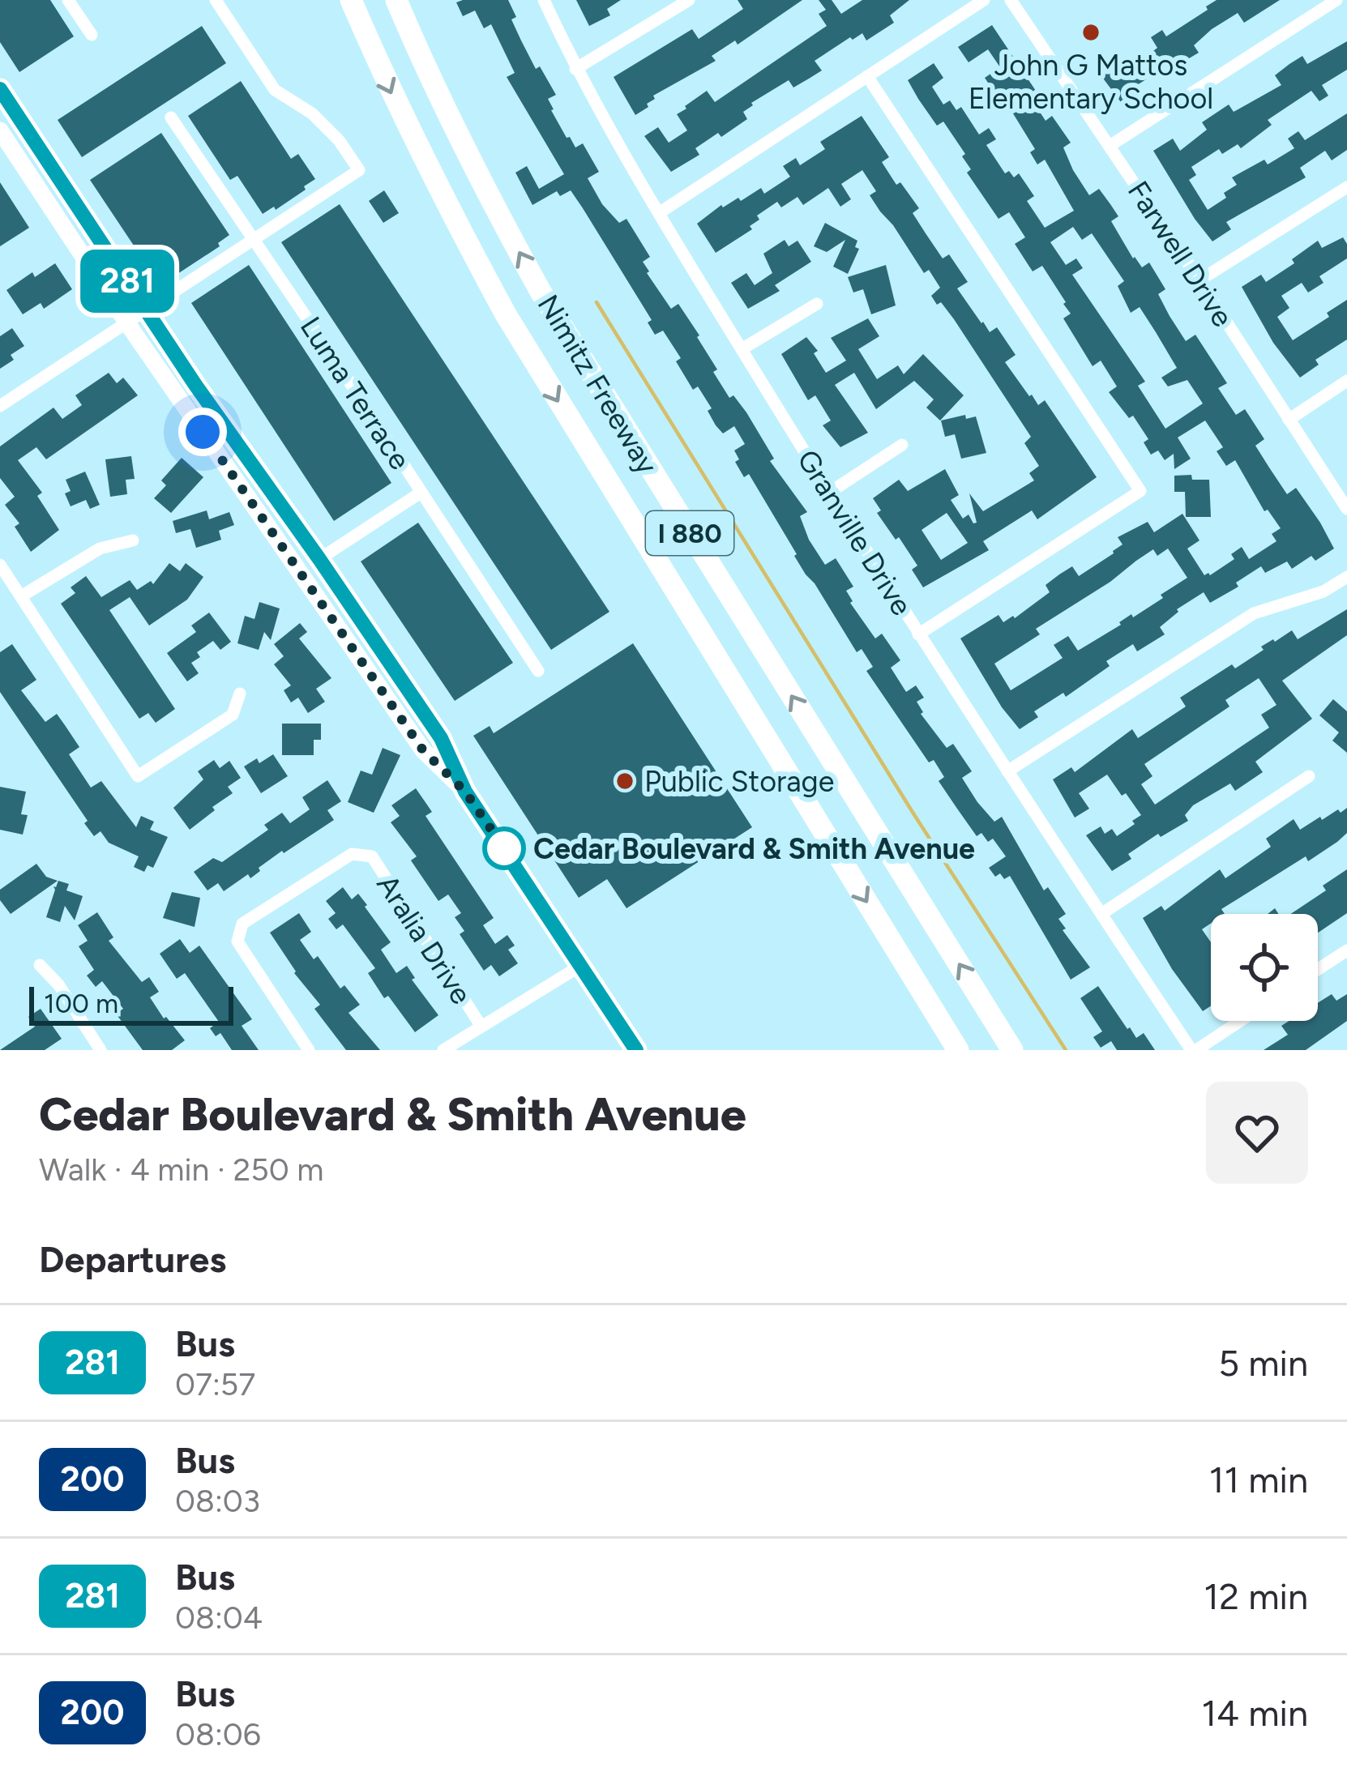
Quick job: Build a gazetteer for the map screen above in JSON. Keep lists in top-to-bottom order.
{
  "streets": {
    "highway": ["Nimitz Freeway", "I 880"],
    "street": [
      "Farwell Drive",
      "Luma Terrace",
      "Granville Drive",
      "Aralia Drive"
    ]
  },
  "places": ["John G Mattos Elementary School", "Public Storage", "Cedar Boulevard & Smith Avenue"],
  "lines": ["bus line 281"],
  "scale_bar": "100 m",
  "page": {
    "on_map": "281",
    "scale": "100 m",
    "heading": [
      ["Cedar Boulevard & Smith Avenue", "Walk · 4 min · 250 m"],
      "Departures"
    ],
    "list": [
      {
        "mark": "281",
        "name": "Bus",
        "note": "07:57",
        "value": "5 min"
      },
      {
        "mark": "200",
        "name": "Bus",
        "note": "08:03",
        "value": "11 min"
      },
      {
        "mark": "281",
        "name": "Bus",
        "note": "08:04",
        "value": "12 min"
      },
      {
        "mark": "200",
        "name": "Bus",
        "note": "08:06",
        "value": "14 min"
      }
    ]
  }
}
